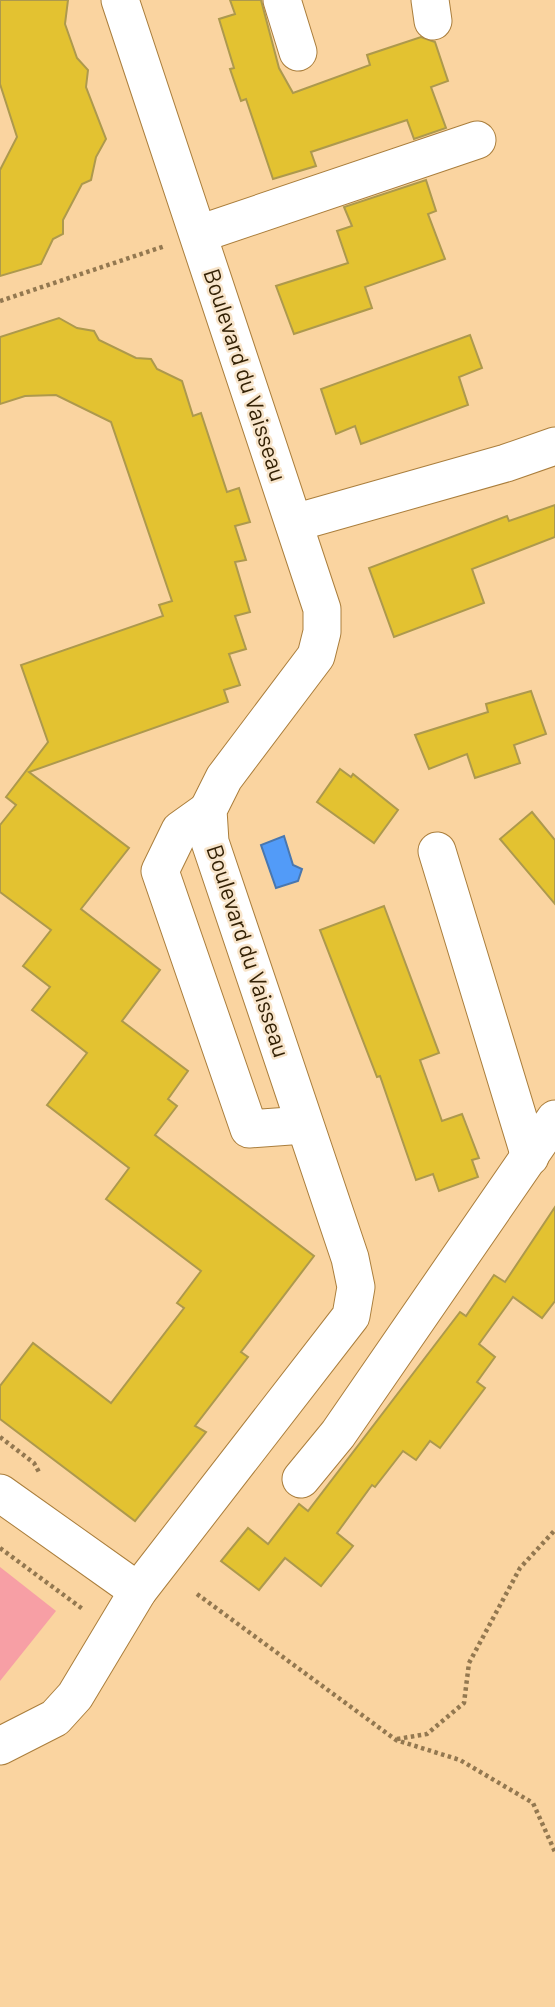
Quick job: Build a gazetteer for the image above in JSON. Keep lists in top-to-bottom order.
{
  "streets": {
    "street": ["Boulevard du Vaisseau"]
  }
}
